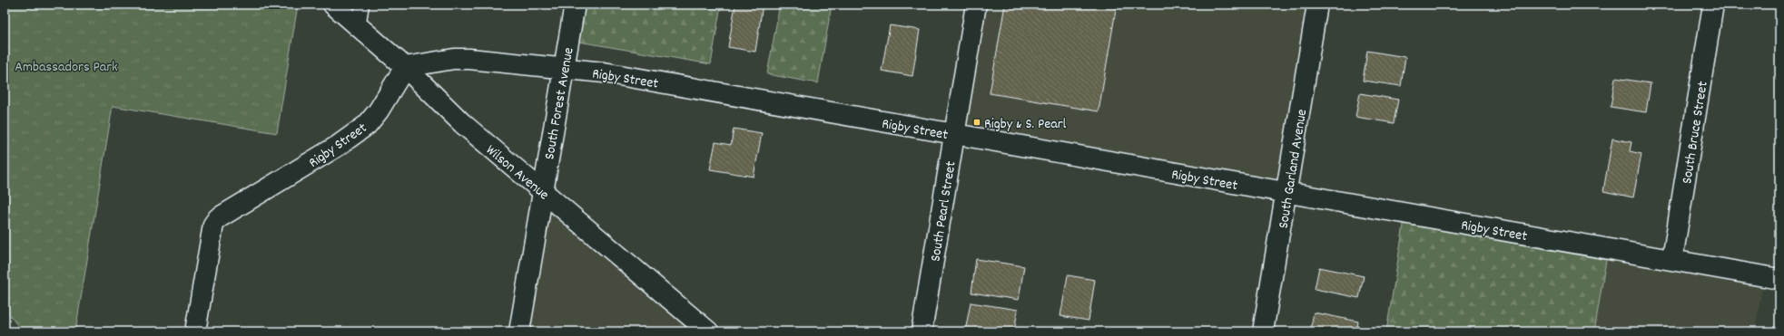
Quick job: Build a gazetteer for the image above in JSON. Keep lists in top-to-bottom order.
{
  "streets": {
    "street": [
      "Rigby Street",
      "South Forest Avenue",
      "South Bruce Street",
      "South Garland Avenue",
      "Wilson Avenue",
      "South Pearl Street"
    ]
  },
  "crossings": [
    ["Rigby Street", "South Forest Avenue"],
    ["Rigby Street", "South Bruce Street"],
    ["Rigby Street", "South Garland Avenue"],
    ["Rigby Street", "Wilson Avenue"],
    ["Rigby Street", "South Pearl Street"],
    ["South Forest Avenue", "Wilson Avenue"]
  ],
  "parks": ["Ambassadors Park"],
  "places": {
    "transit": ["Rigby & S. Pearl"]
  }
}
